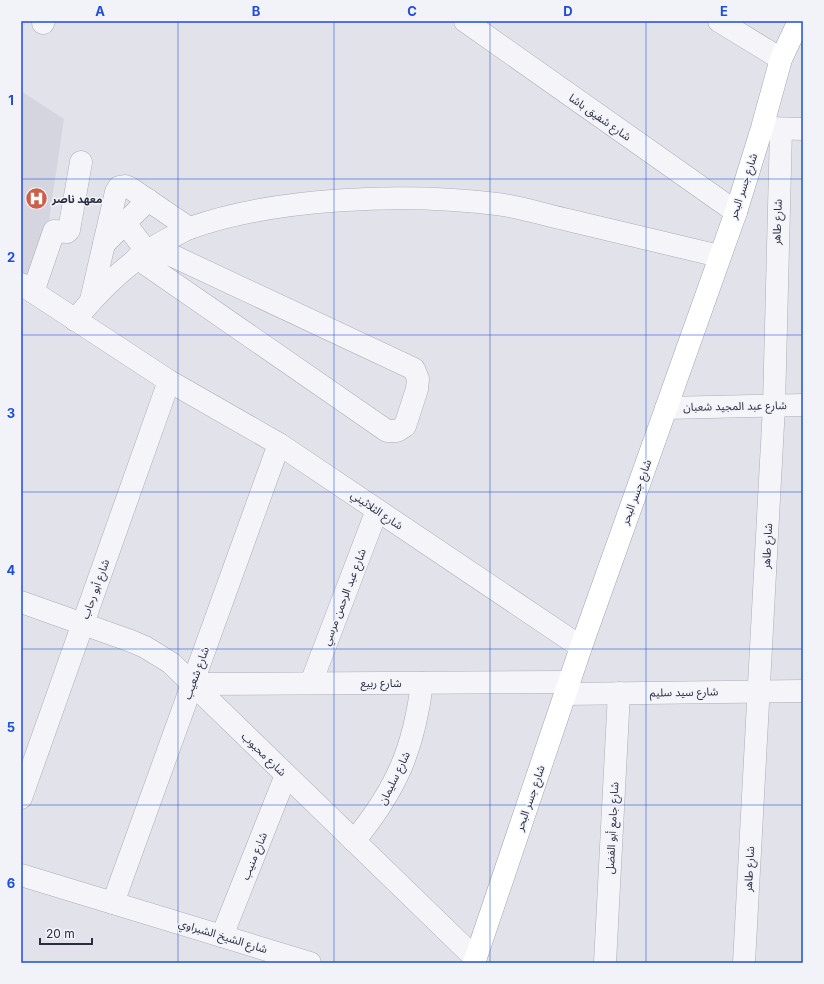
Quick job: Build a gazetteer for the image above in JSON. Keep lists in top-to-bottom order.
{
  "streets": {
    "main road": ["شارع جسر البحر"],
    "street": [
      "شارع شفيق باشا",
      "شارع طاهر",
      "شارع عبد المجيد شعبان",
      "شارع الثلاثيني",
      "شارع أبو رحاب",
      "شارع عبد الرحمن مرسي",
      "شارع شعيب",
      "شارع ربيع",
      "شارع سيد سليم",
      "شارع محبوب",
      "شارع سليمان",
      "شارع جامع أبو الفضل",
      "شارع منيب",
      "شارع الشيخ الشبراوي"
    ]
  },
  "crossings": [
    ["شارع شفيق باشا", "شارع جسر البحر"],
    ["شارع جسر البحر", "شارع طاهر"],
    ["شارع جسر البحر", "شارع عبد المجيد شعبان"],
    ["شارع جسر البحر", "شارع الثلاثيني"],
    ["شارع جسر البحر", "شارع ربيع"],
    ["شارع جسر البحر", "شارع سيد سليم"],
    ["شارع جسر البحر", "شارع محبوب"],
    ["شارع طاهر", "شارع عبد المجيد شعبان"],
    ["شارع طاهر", "شارع سيد سليم"],
    ["شارع الثلاثيني", "شارع أبو رحاب"],
    ["شارع الثلاثيني", "شارع عبد الرحمن مرسي"],
    ["شارع الثلاثيني", "شارع شعيب"],
    ["شارع أبو رحاب", "شارع محبوب"],
    ["شارع عبد الرحمن مرسي", "شارع ربيع"],
    ["شارع شعيب", "شارع ربيع"],
    ["شارع شعيب", "شارع محبوب"],
    ["شارع شعيب", "شارع الشيخ الشبراوي"],
    ["شارع ربيع", "شارع سيد سليم"],
    ["شارع ربيع", "شارع محبوب"],
    ["شارع ربيع", "شارع سليمان"],
    ["شارع سيد سليم", "شارع جامع أبو الفضل"],
    ["شارع محبوب", "شارع سليمان"],
    ["شارع محبوب", "شارع منيب"],
    ["شارع منيب", "شارع الشيخ الشبراوي"]
  ],
  "places": {
    "hospital": ["معهد ناصر"]
  },
  "scale_bar": "20 m",
  "grid": {
    "columns": [
      "A",
      "B",
      "C",
      "D",
      "E"
    ],
    "rows": [
      "1",
      "2",
      "3",
      "4",
      "5",
      "6"
    ]
  }
}
